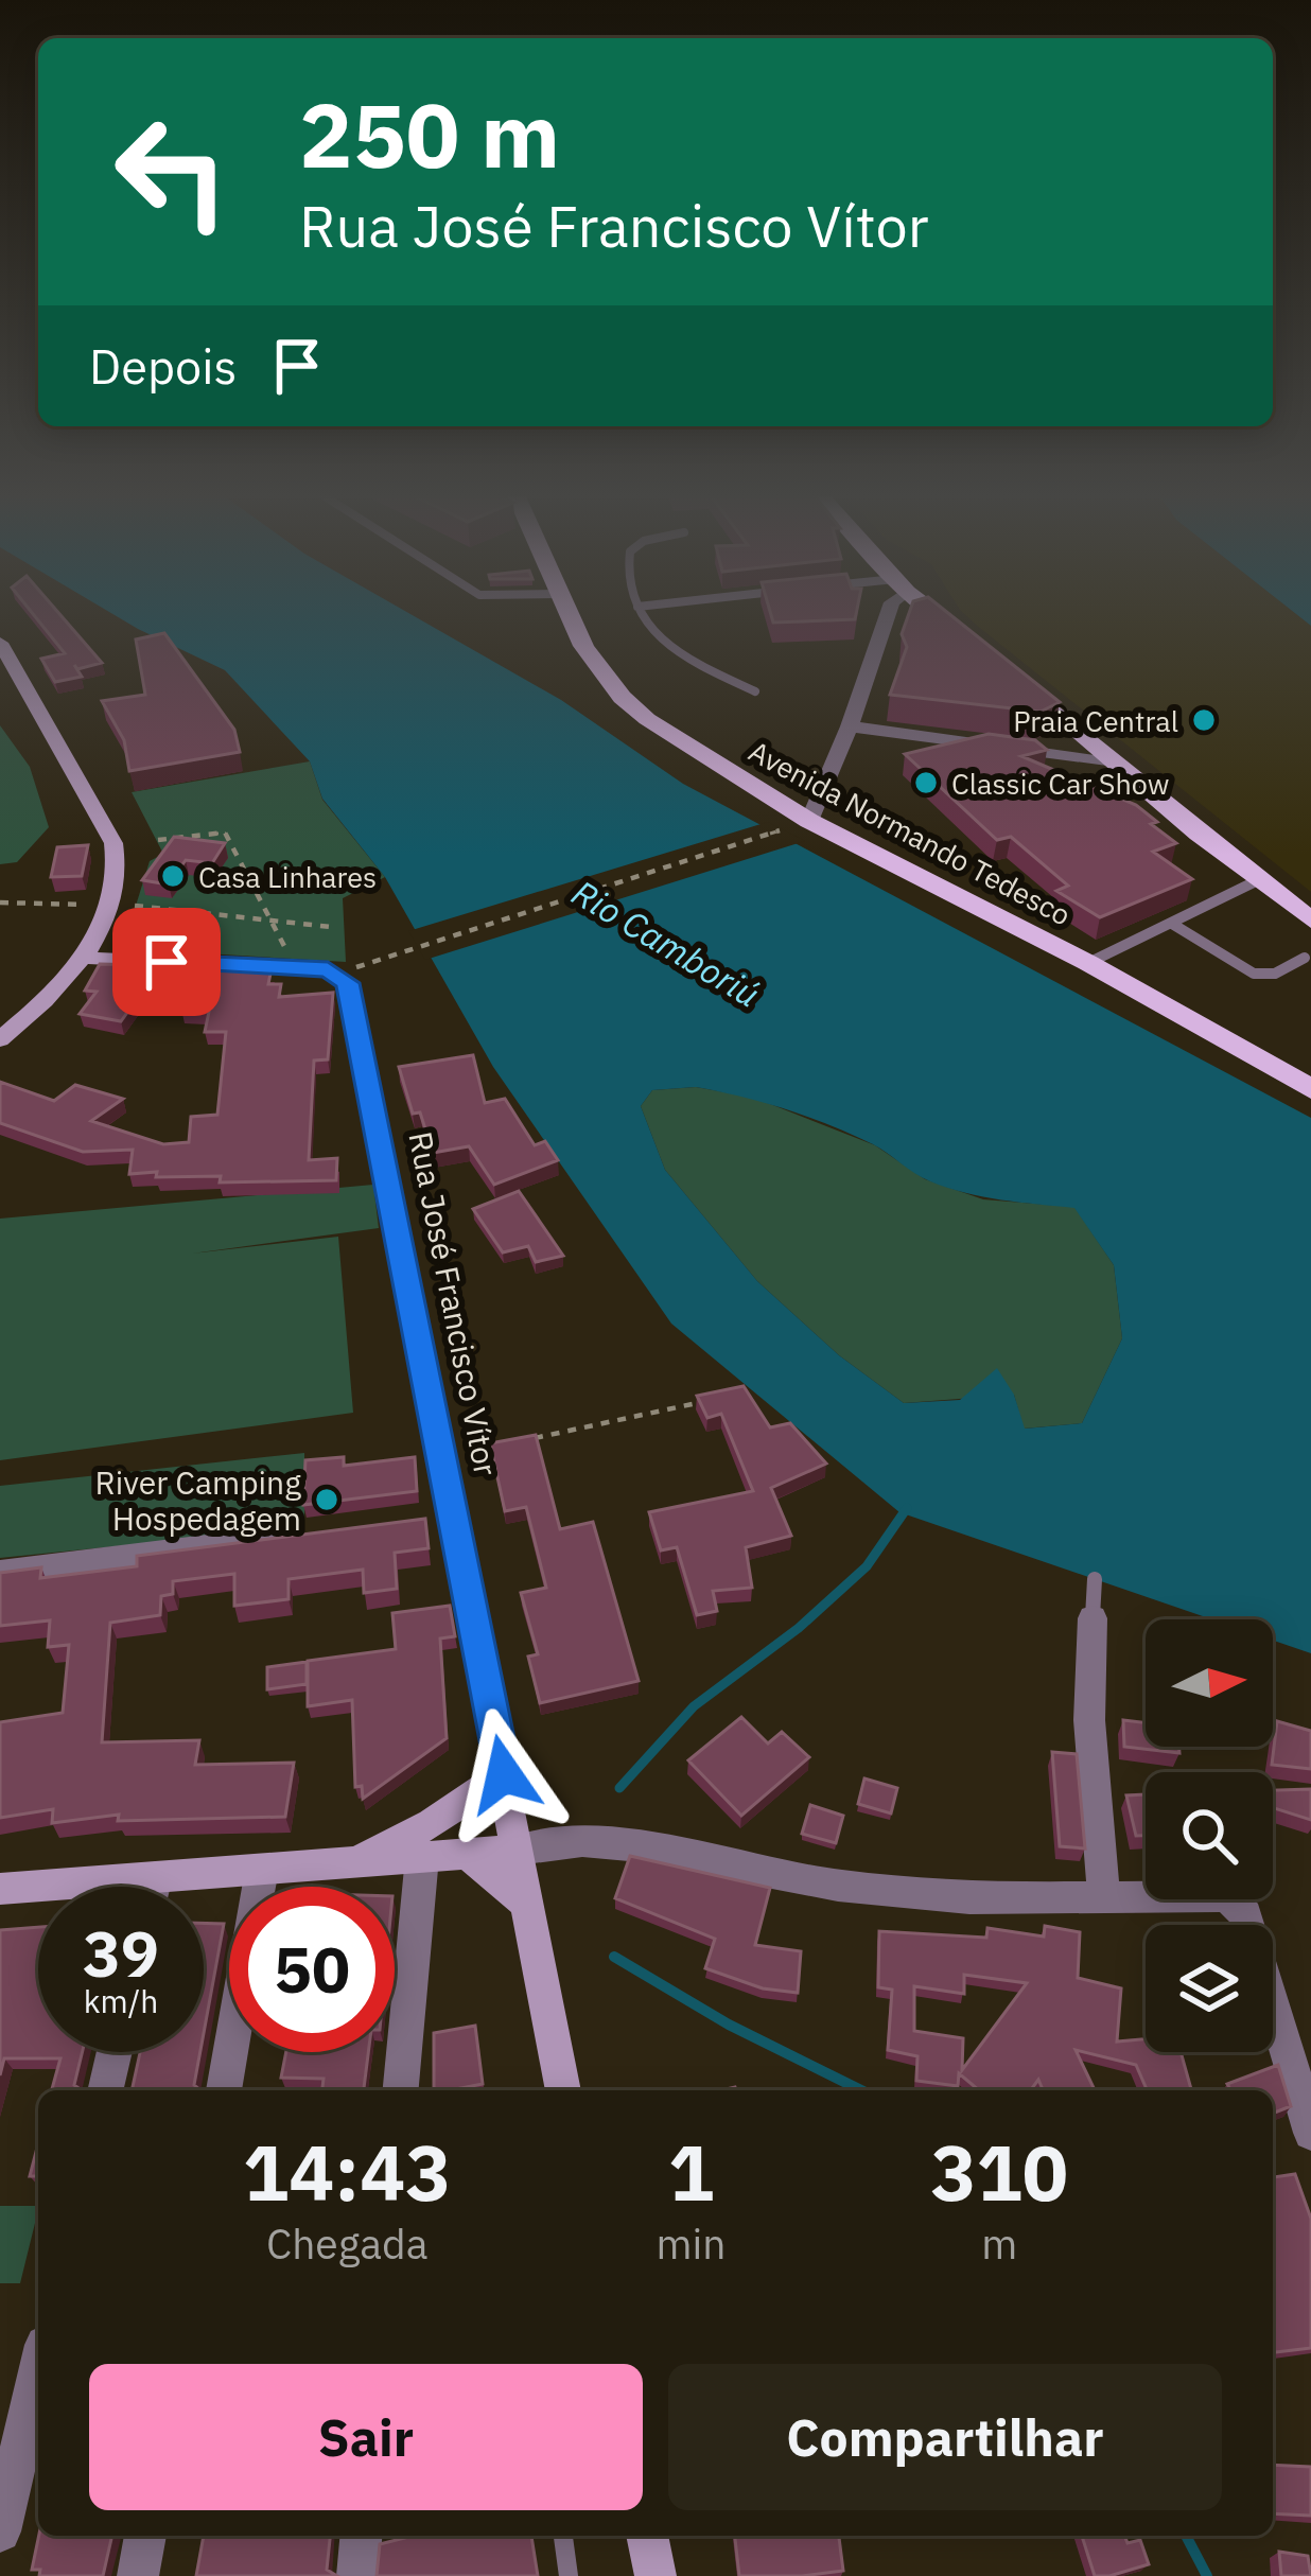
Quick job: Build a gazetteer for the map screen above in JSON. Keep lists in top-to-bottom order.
{
  "streets": {
    "main road": ["Avenida Normando Tedesco", "Rua José Francisco Vítor"]
  },
  "water": ["Rio Camboriú"],
  "places": [
    "Praia Central",
    "Classic Car Show",
    "Casa Linhares",
    "River Camping Hospedagem"
  ],
  "north": "right",
  "page": {
    "turn": ["250 m", "Rua José Francisco Vítor"],
    "then": "Depois",
    "speed": "39 km/h",
    "limit": "50",
    "eta": [
      "14:43",
      "Chegada",
      "1",
      "min",
      "310",
      "m"
    ],
    "buttons": ["Sair", "Compartilhar"]
  }
}
